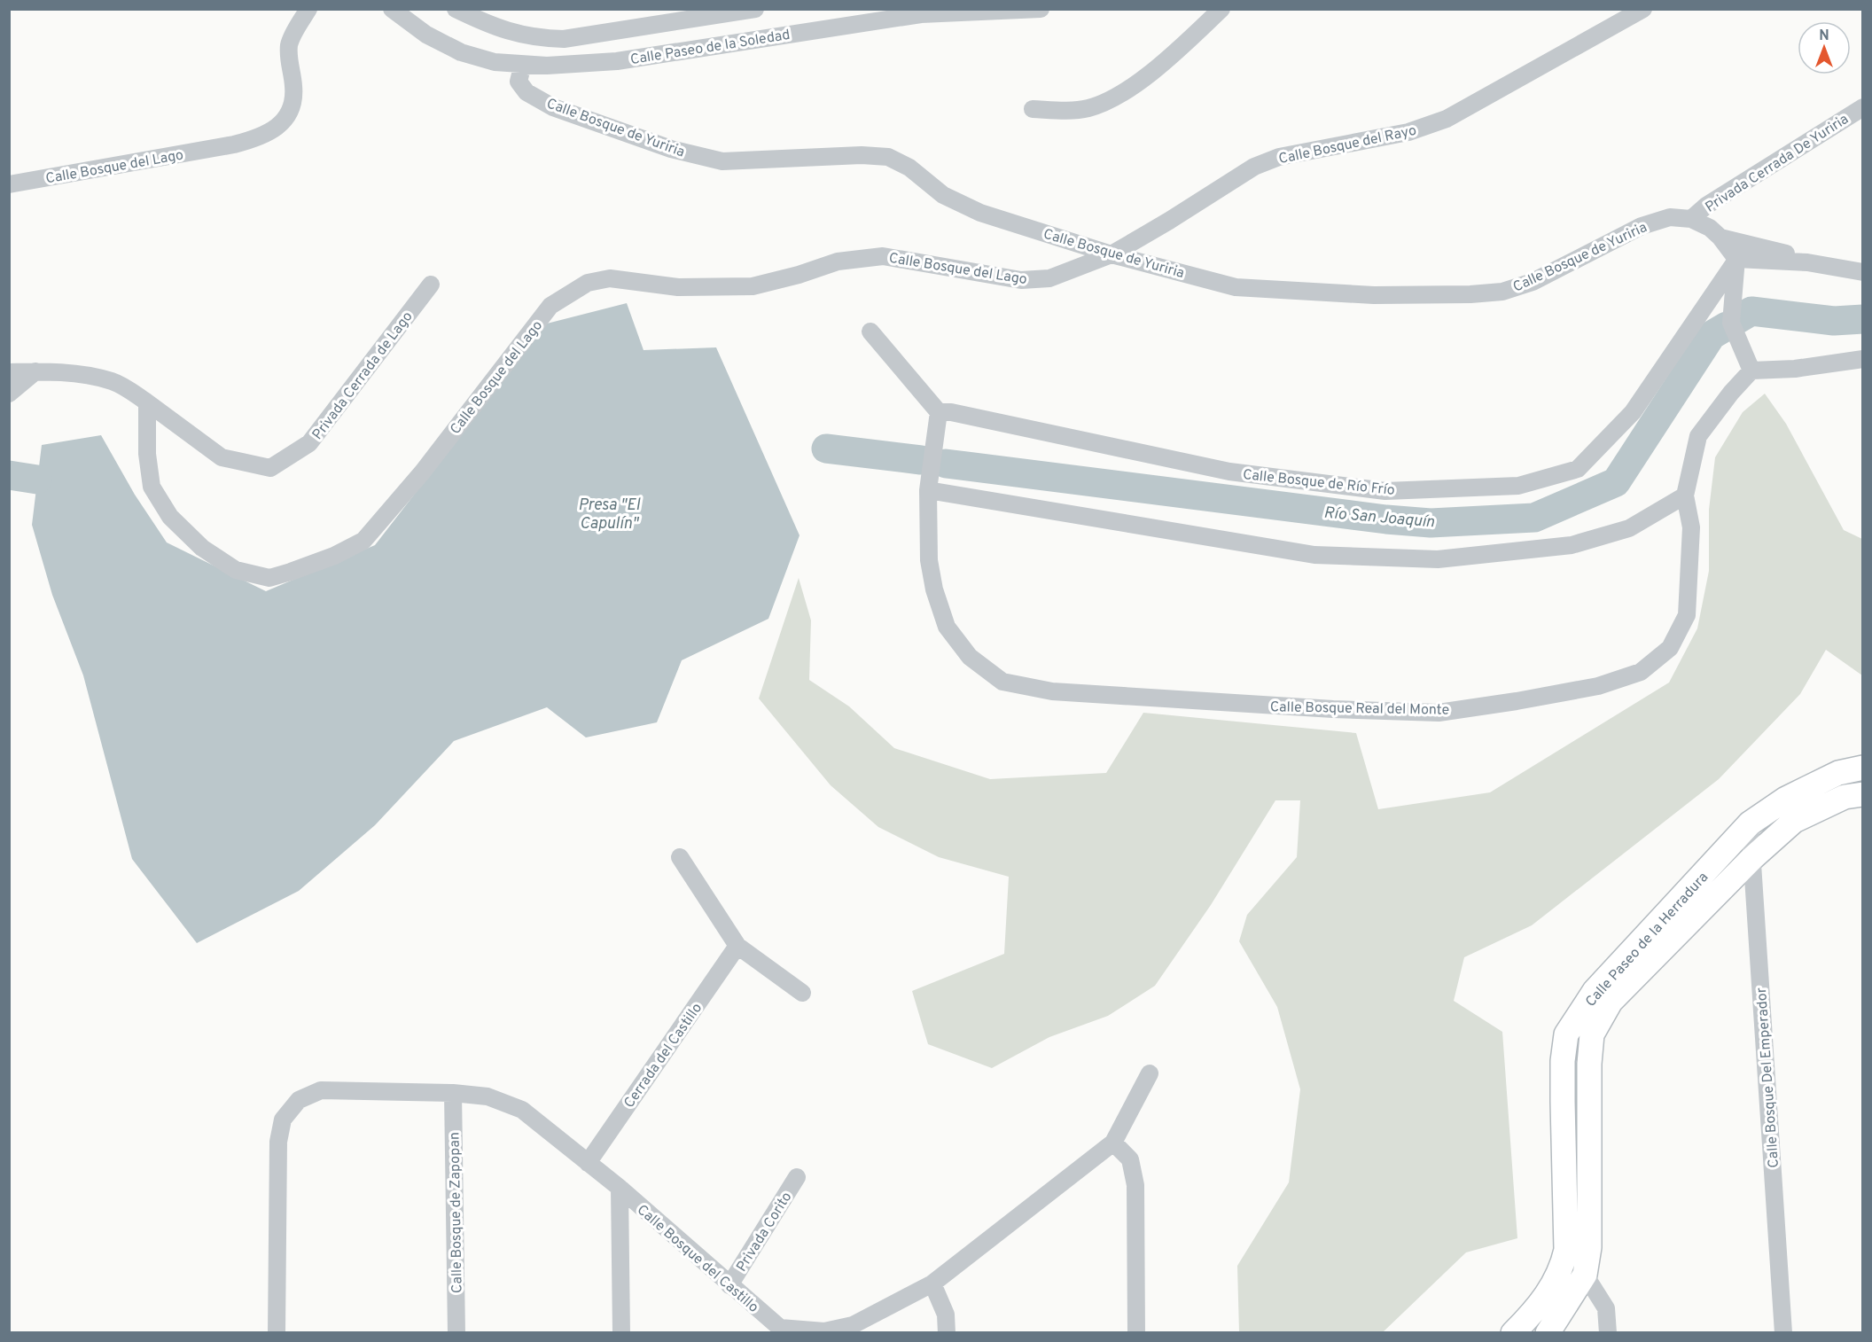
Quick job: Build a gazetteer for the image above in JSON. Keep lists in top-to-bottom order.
{
  "streets": {
    "main road": ["Calle Paseo de la Herradura"],
    "street": [
      "Calle Paseo de la Soledad",
      "Calle Bosque de Yuriria",
      "Calle Bosque del Rayo",
      "Privada Cerrada De Yuriria",
      "Calle Bosque del Lago",
      "Privada Cerrada de Lago",
      "Calle Bosque de Río Frío",
      "Calle Bosque Real del Monte",
      "Cerrada del Castillo",
      "Calle Bosque Del Emperador",
      "Calle Bosque de Zapopan",
      "Privada Corito",
      "Calle Bosque del Castillo"
    ]
  },
  "crossings": [
    ["Calle Paseo de la Soledad", "Calle Bosque de Yuriria"],
    ["Calle Bosque de Yuriria", "Calle Bosque del Rayo"],
    ["Calle Bosque de Yuriria", "Privada Cerrada De Yuriria"],
    ["Calle Bosque de Yuriria", "Calle Bosque del Lago"],
    ["Calle Bosque de Yuriria", "Calle Bosque de Río Frío"],
    ["Calle Bosque del Rayo", "Calle Bosque del Lago"],
    ["Calle Bosque del Lago", "Privada Cerrada de Lago"],
    ["Calle Paseo de la Herradura", "Calle Bosque Del Emperador"],
    ["Cerrada del Castillo", "Calle Bosque del Castillo"],
    ["Calle Bosque de Zapopan", "Calle Bosque del Castillo"],
    ["Privada Corito", "Calle Bosque del Castillo"]
  ],
  "water": ["Presa \"El Capulín\"", "Río San Joaquín"],
  "north": "top"
}
